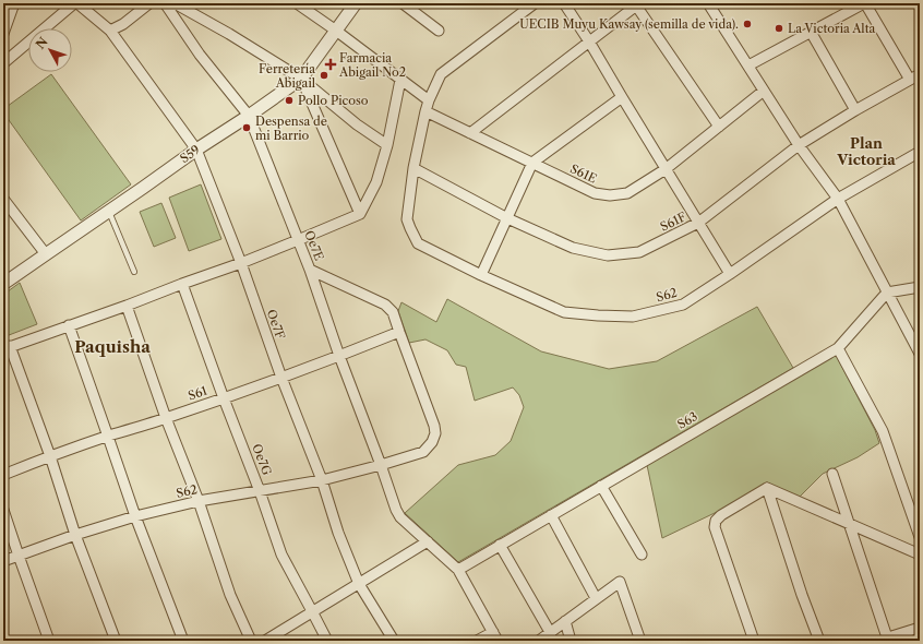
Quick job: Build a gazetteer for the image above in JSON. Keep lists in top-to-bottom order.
{
  "streets": {
    "street": [
      "S59",
      "S61E",
      "S61F",
      "Oe7E",
      "S62",
      "Oe7F",
      "S61",
      "S63",
      "Oe7G"
    ]
  },
  "crossings": [
    ["S59", "Oe7E"],
    ["S59", "Oe7F"],
    ["S61F", "S62"],
    ["Oe7E", "S62"],
    ["Oe7E", "S61"],
    ["S62", "Oe7F"],
    ["S62", "S61"],
    ["S62", "Oe7G"],
    ["Oe7F", "S61"],
    ["S61", "Oe7G"]
  ],
  "districts": ["Plan Victoria", "Paquisha"],
  "places": {
    "other": [
      "UECIB Muyu Kawsay (semilla de vida).",
      "La Victoria Alta",
      "Ferretería Abigail",
      "Pollo Picoso",
      "Despensa de mi Barrio"
    ],
    "health": ["Farmacia Abigail No2"]
  },
  "north": "top left"
}
